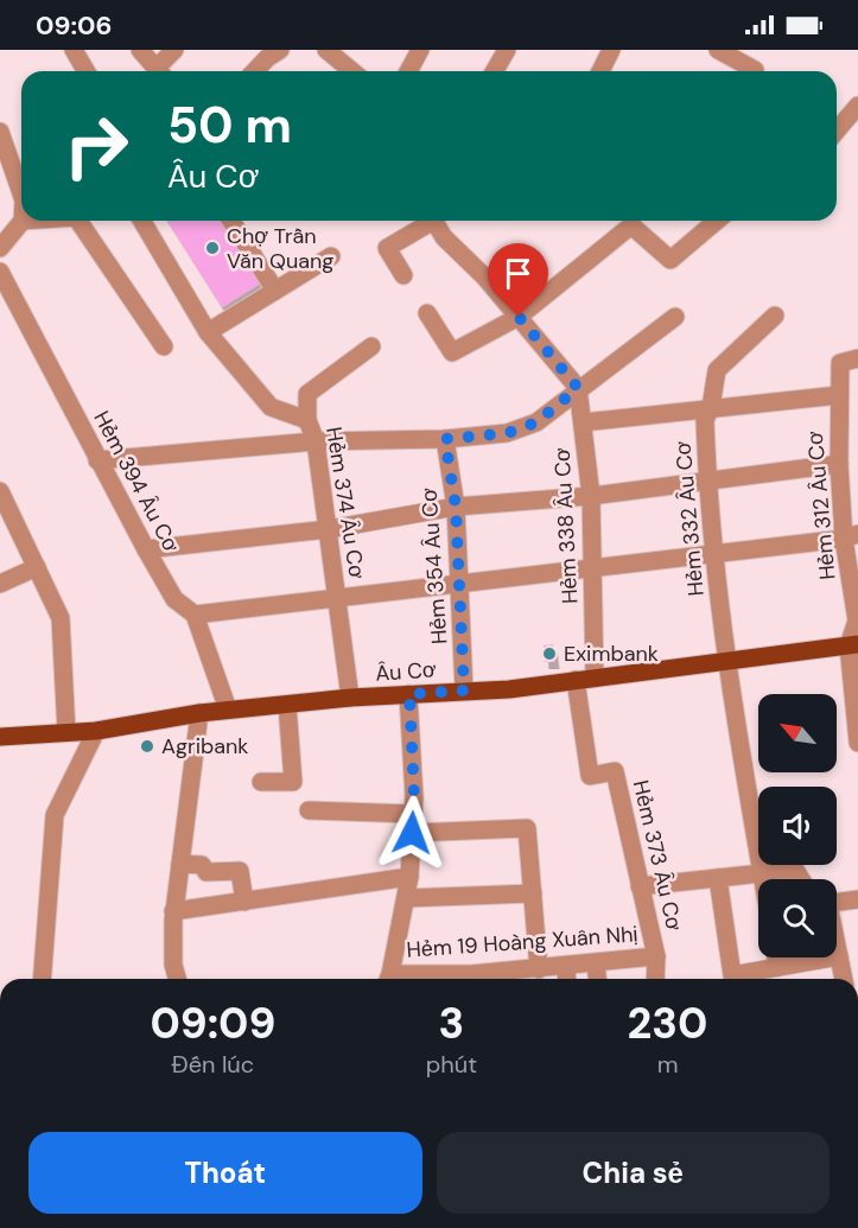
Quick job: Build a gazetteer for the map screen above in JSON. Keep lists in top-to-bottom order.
{
  "streets": {
    "main road": ["Âu Cơ"],
    "street": [
      "Hẻm 394 Âu Cơ",
      "Hẻm 374 Âu Cơ",
      "Hẻm 312 Âu Cơ",
      "Hẻm 332 Âu Cơ",
      "Hẻm 338 Âu Cơ",
      "Hẻm 354 Âu Cơ",
      "Hẻm 373 Âu Cơ",
      "Hẻm 19 Hoàng Xuân Nhị"
    ]
  },
  "crossings": [
    ["Hẻm 394 Âu Cơ", "Âu Cơ"],
    ["Hẻm 374 Âu Cơ", "Âu Cơ"],
    ["Hẻm 312 Âu Cơ", "Âu Cơ"],
    ["Hẻm 332 Âu Cơ", "Âu Cơ"],
    ["Hẻm 338 Âu Cơ", "Âu Cơ"],
    ["Hẻm 354 Âu Cơ", "Âu Cơ"],
    ["Âu Cơ", "Hẻm 373 Âu Cơ"],
    ["Hẻm 373 Âu Cơ", "Hẻm 19 Hoàng Xuân Nhị"]
  ],
  "places": ["Chợ Trần Văn Quang", "Eximbank", "Agribank"],
  "north": "top left",
  "page": {
    "status": "09:06",
    "turn": ["50 m", "Âu Cơ"],
    "eta": [
      "09:09",
      "Đến lúc",
      "3",
      "phút",
      "230",
      "m"
    ],
    "buttons": ["Thoát", "Chia sẻ"]
  }
}
